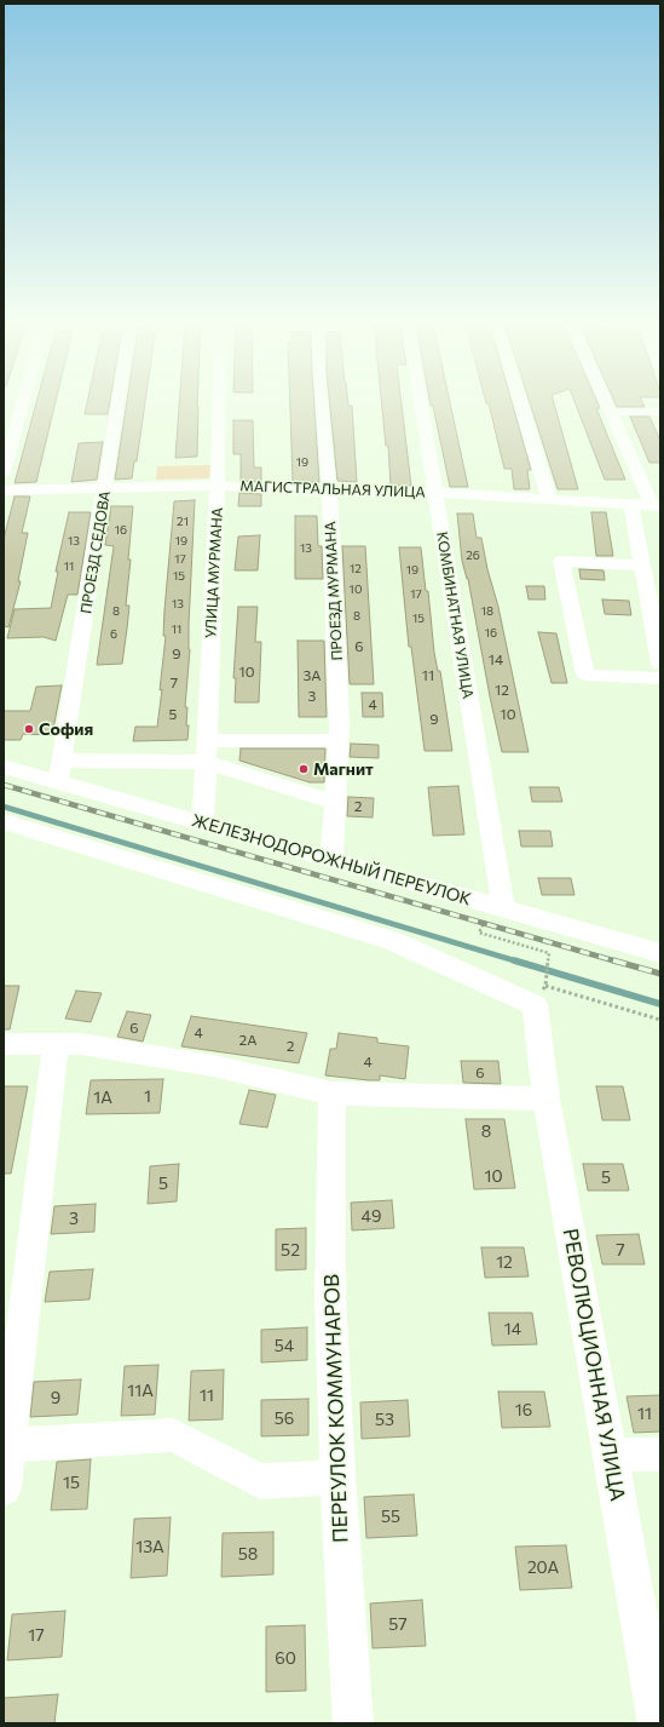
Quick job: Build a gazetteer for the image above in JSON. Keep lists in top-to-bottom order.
{
  "streets": {
    "street": [
      "МАГИСТРАЛЬНАЯ УЛИЦА",
      "ПРОЕЗД СЕДОВА",
      "УЛИЦА МУРМАНА",
      "ПРОЕЗД МУРМАНА",
      "КОМБИНАТНАЯ УЛИЦА",
      "ЖЕЛЕЗНОДОРОЖНЫЙ ПЕРЕУЛОК",
      "РЕВОЛЮЦИОННАЯ УЛИЦА",
      "ПЕРЕУЛОК КОММУНАРОВ"
    ]
  },
  "crossings": [
    ["МАГИСТРАЛЬНАЯ УЛИЦА", "ПРОЕЗД СЕДОВА"],
    ["МАГИСТРАЛЬНАЯ УЛИЦА", "УЛИЦА МУРМАНА"],
    ["МАГИСТРАЛЬНАЯ УЛИЦА", "ПРОЕЗД МУРМАНА"],
    ["МАГИСТРАЛЬНАЯ УЛИЦА", "КОМБИНАТНАЯ УЛИЦА"],
    ["ПРОЕЗД СЕДОВА", "ЖЕЛЕЗНОДОРОЖНЫЙ ПЕРЕУЛОК"],
    ["УЛИЦА МУРМАНА", "ЖЕЛЕЗНОДОРОЖНЫЙ ПЕРЕУЛОК"],
    ["ПРОЕЗД МУРМАНА", "ЖЕЛЕЗНОДОРОЖНЫЙ ПЕРЕУЛОК"],
    ["КОМБИНАТНАЯ УЛИЦА", "ЖЕЛЕЗНОДОРОЖНЫЙ ПЕРЕУЛОК"]
  ],
  "places": ["София", "Магнит"],
  "house_numbers": [
    "19",
    "21",
    "16",
    "13",
    "19",
    "13",
    "26",
    "17",
    "11",
    "12",
    "19",
    "15",
    "10",
    "17",
    "13",
    "8",
    "18",
    "8",
    "15",
    "11",
    "16",
    "6",
    "6",
    "9",
    "14",
    "10",
    "3А",
    "11",
    "7",
    "12",
    "3",
    "4",
    "5",
    "10",
    "9",
    "2",
    "6",
    "4",
    "2А",
    "2",
    "4",
    "6",
    "1",
    "1А",
    "8",
    "10",
    "5",
    "5",
    "49",
    "3",
    "52",
    "7",
    "12",
    "14",
    "54",
    "11А",
    "11",
    "9",
    "16",
    "11",
    "56",
    "53",
    "15",
    "55",
    "13А",
    "58",
    "20А",
    "57",
    "17",
    "60"
  ]
}
